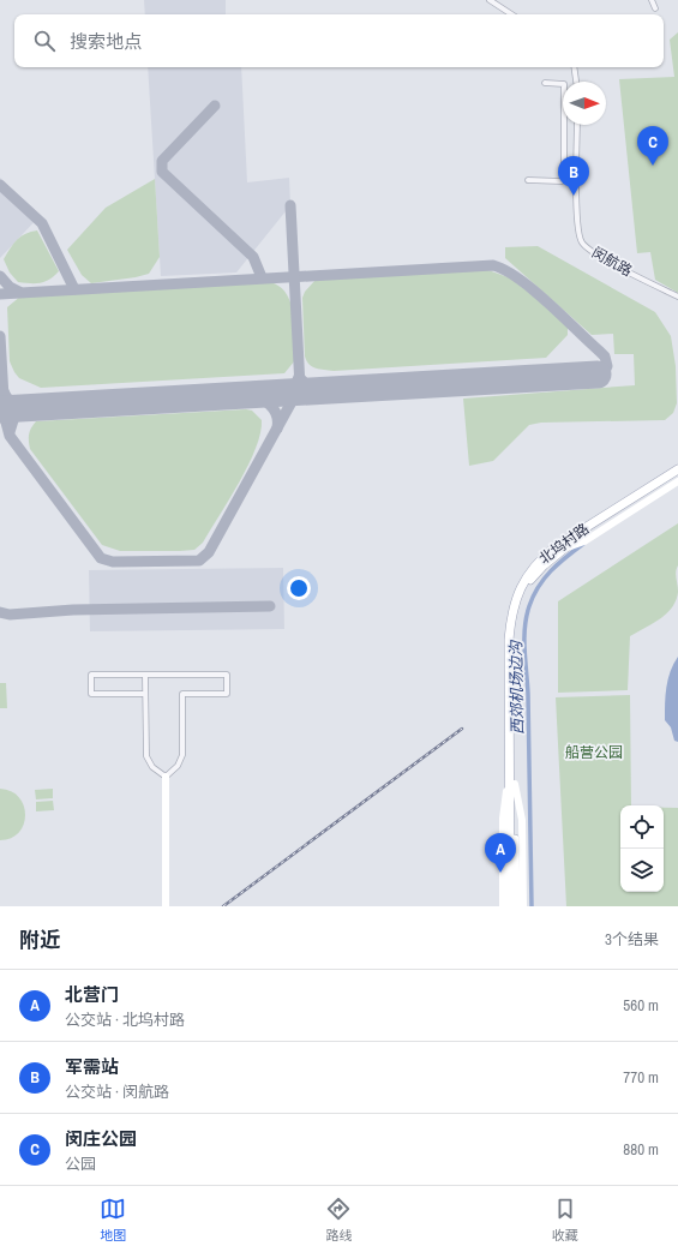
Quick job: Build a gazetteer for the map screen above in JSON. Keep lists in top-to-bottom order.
{
  "streets": {
    "main road": ["北坞村路"],
    "street": ["闵航路"]
  },
  "water": ["西郊机场边沟"],
  "parks": ["船营公园"],
  "north": "right",
  "page": {
    "search": "搜索地点",
    "pins": ["C", "B", "A"],
    "heading": ["附近", "3个结果"],
    "list": [
      {
        "mark": "A",
        "name": "北营门",
        "note": "公交站 · 北坞村路",
        "value": "560 m"
      },
      {
        "mark": "B",
        "name": "军需站",
        "note": "公交站 · 闵航路",
        "value": "770 m"
      },
      {
        "mark": "C",
        "name": "闵庄公园",
        "note": "公园",
        "value": "880 m"
      }
    ],
    "nav": ["地图", "路线", "收藏"]
  }
}
